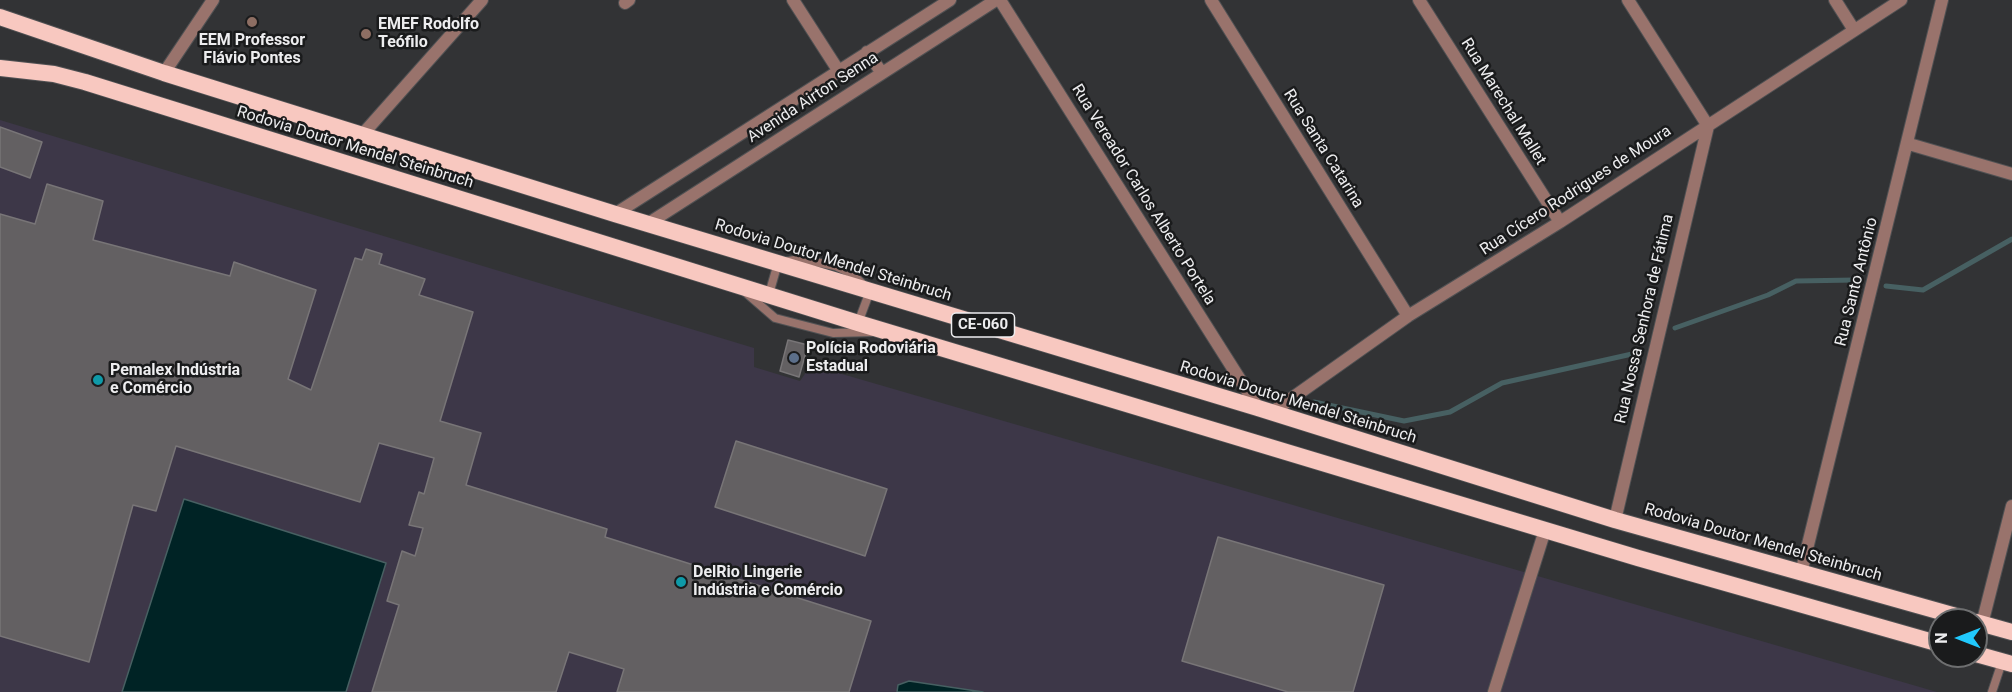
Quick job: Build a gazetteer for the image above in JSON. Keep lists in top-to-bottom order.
{
  "streets": {
    "highway": ["Rodovia Doutor Mendel Steinbruch", "CE-060"],
    "street": [
      "Avenida Airton Senna",
      "Rua Marechal Mallet",
      "Rua Santa Catarina",
      "Rua Cícero Rodrigues de Moura",
      "Rua Vereador Carlos Alberto Portela",
      "Rua Santo Antônio",
      "Rua Nossa Senhora de Fátima"
    ]
  },
  "crossings": [
    ["Avenida Airton Senna", "Rodovia Doutor Mendel Steinbruch"],
    ["Avenida Airton Senna", "Rua Vereador Carlos Alberto Portela"],
    ["Rua Marechal Mallet", "Rua Cícero Rodrigues de Moura"],
    ["Rodovia Doutor Mendel Steinbruch", "Rua Cícero Rodrigues de Moura"],
    ["Rodovia Doutor Mendel Steinbruch", "Rua Vereador Carlos Alberto Portela"],
    ["Rodovia Doutor Mendel Steinbruch", "Rua Santo Antônio"],
    ["Rodovia Doutor Mendel Steinbruch", "Rua Nossa Senhora de Fátima"],
    ["Rua Santa Catarina", "Rua Cícero Rodrigues de Moura"],
    ["Rua Cícero Rodrigues de Moura", "Rua Vereador Carlos Alberto Portela"],
    ["Rua Cícero Rodrigues de Moura", "Rua Nossa Senhora de Fátima"]
  ],
  "places": [
    "EEM Professor Flávio Pontes",
    "EMEF Rodolfo Teófilo",
    "Polícia Rodoviária Estadual",
    "Pemalex Indústria e Comércio",
    "DelRio Lingerie Indústria e Comércio"
  ],
  "north": "left"
}
